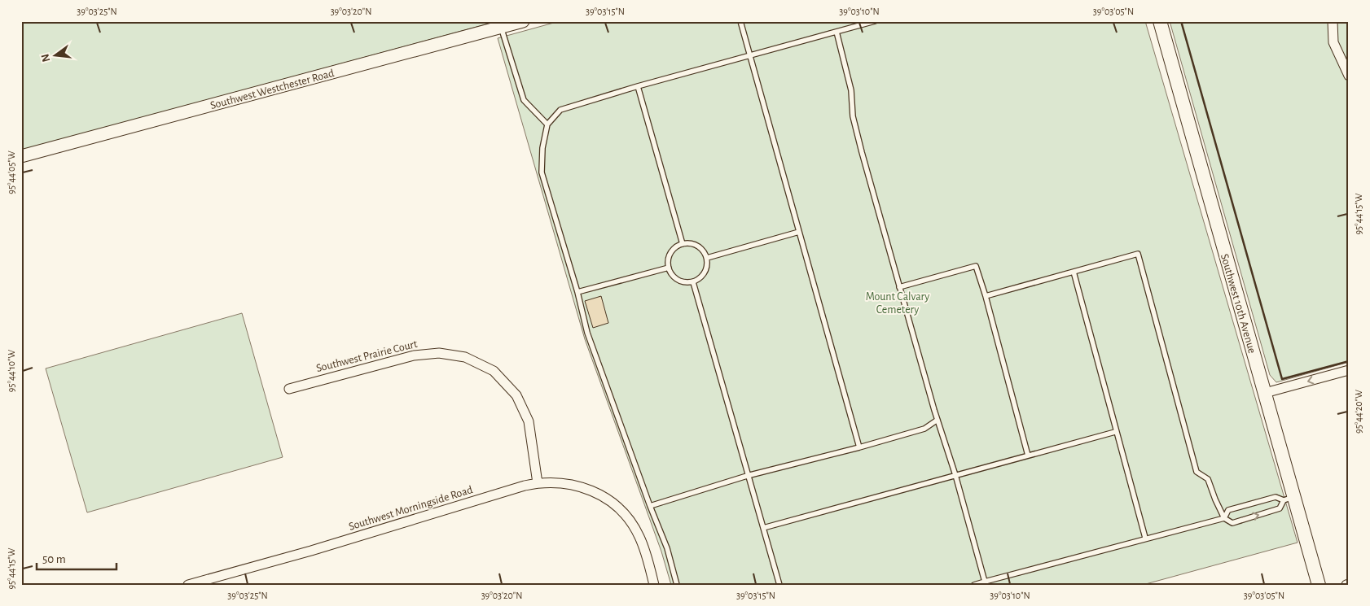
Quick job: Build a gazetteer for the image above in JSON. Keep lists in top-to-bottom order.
{
  "streets": {
    "main road": ["Southwest 10th Avenue"],
    "street": ["Southwest Westchester Road", "Southwest Prairie Court", "Southwest Morningside Road"]
  },
  "crossings": [
    ["Southwest Prairie Court", "Southwest Morningside Road"]
  ],
  "parks": ["Mount Calvary Cemetery"],
  "scale_bar": "50 m",
  "north": "left",
  "coordinates": [
    "39°03'25\"N",
    "39°03'20\"N",
    "39°03'15\"N",
    "39°03'10\"N",
    "39°03'05\"N",
    "95°44'05\"W",
    "95°44'15\"W",
    "95°44'10\"W",
    "95°44'20\"W"
  ]
}
